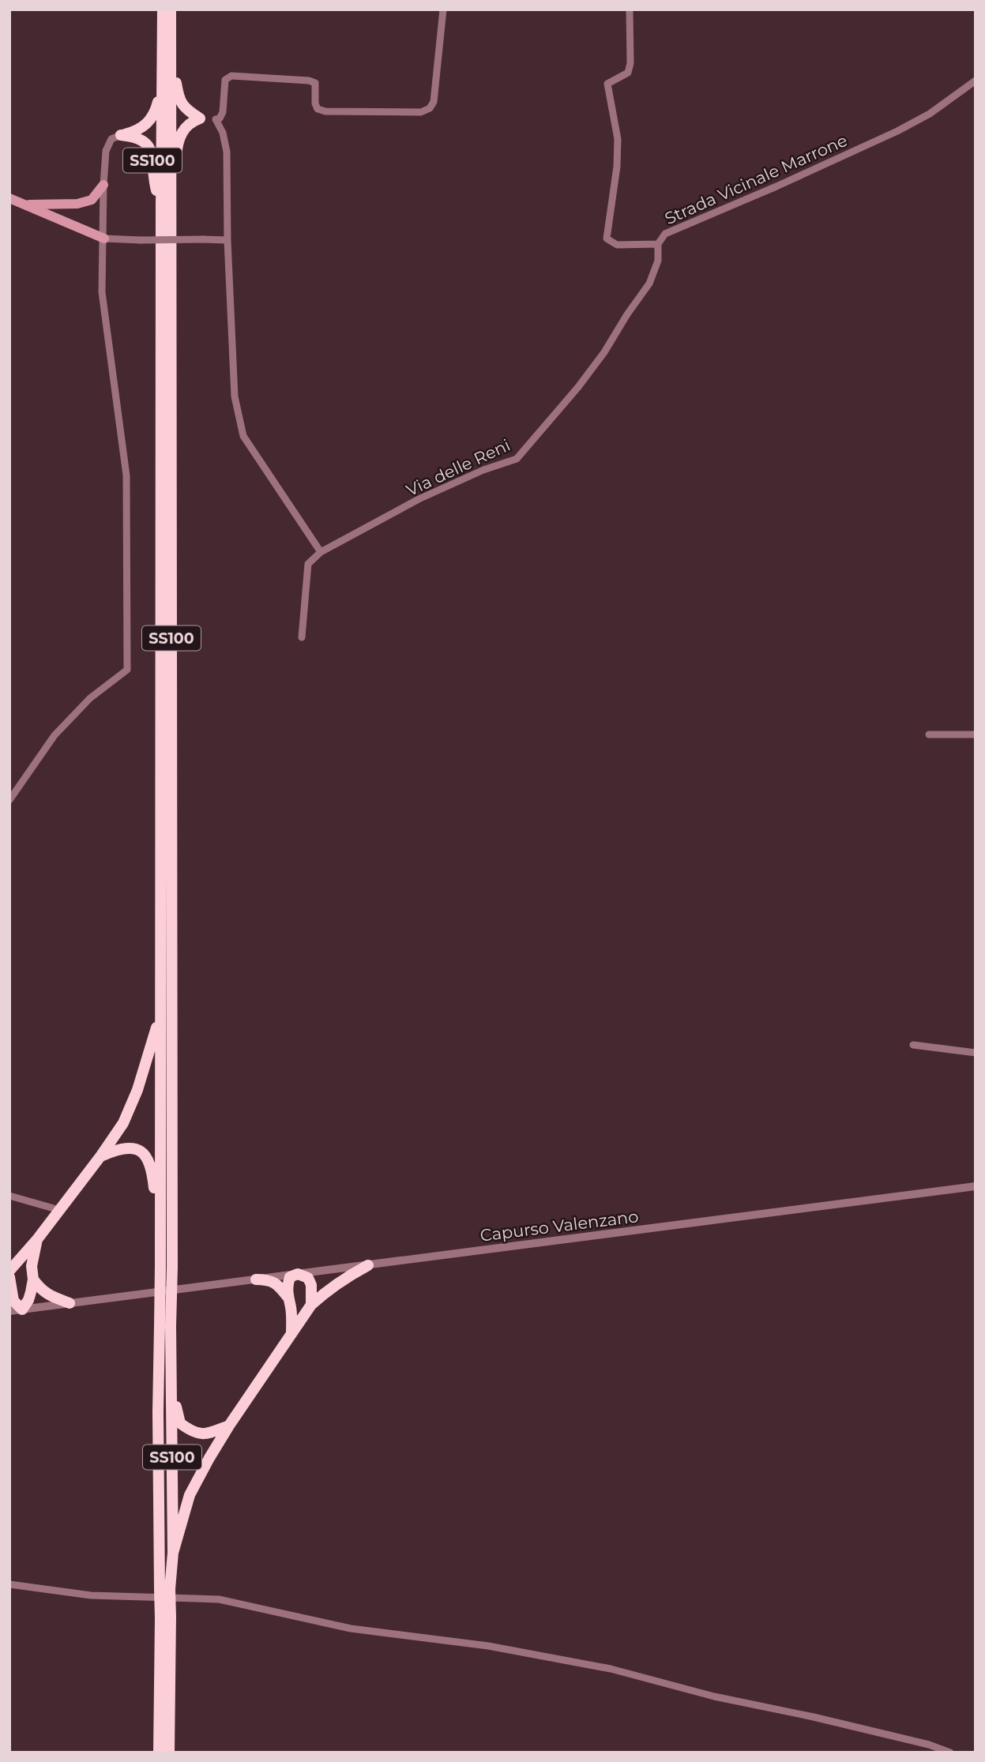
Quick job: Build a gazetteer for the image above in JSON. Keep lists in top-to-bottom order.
{
  "streets": {
    "highway": ["SS100"],
    "street": ["Strada Vicinale Marrone", "Via delle Reni", "Capurso Valenzano"]
  },
  "crossings": [
    ["SS100", "Capurso Valenzano"],
    ["Strada Vicinale Marrone", "Via delle Reni"]
  ]
}
